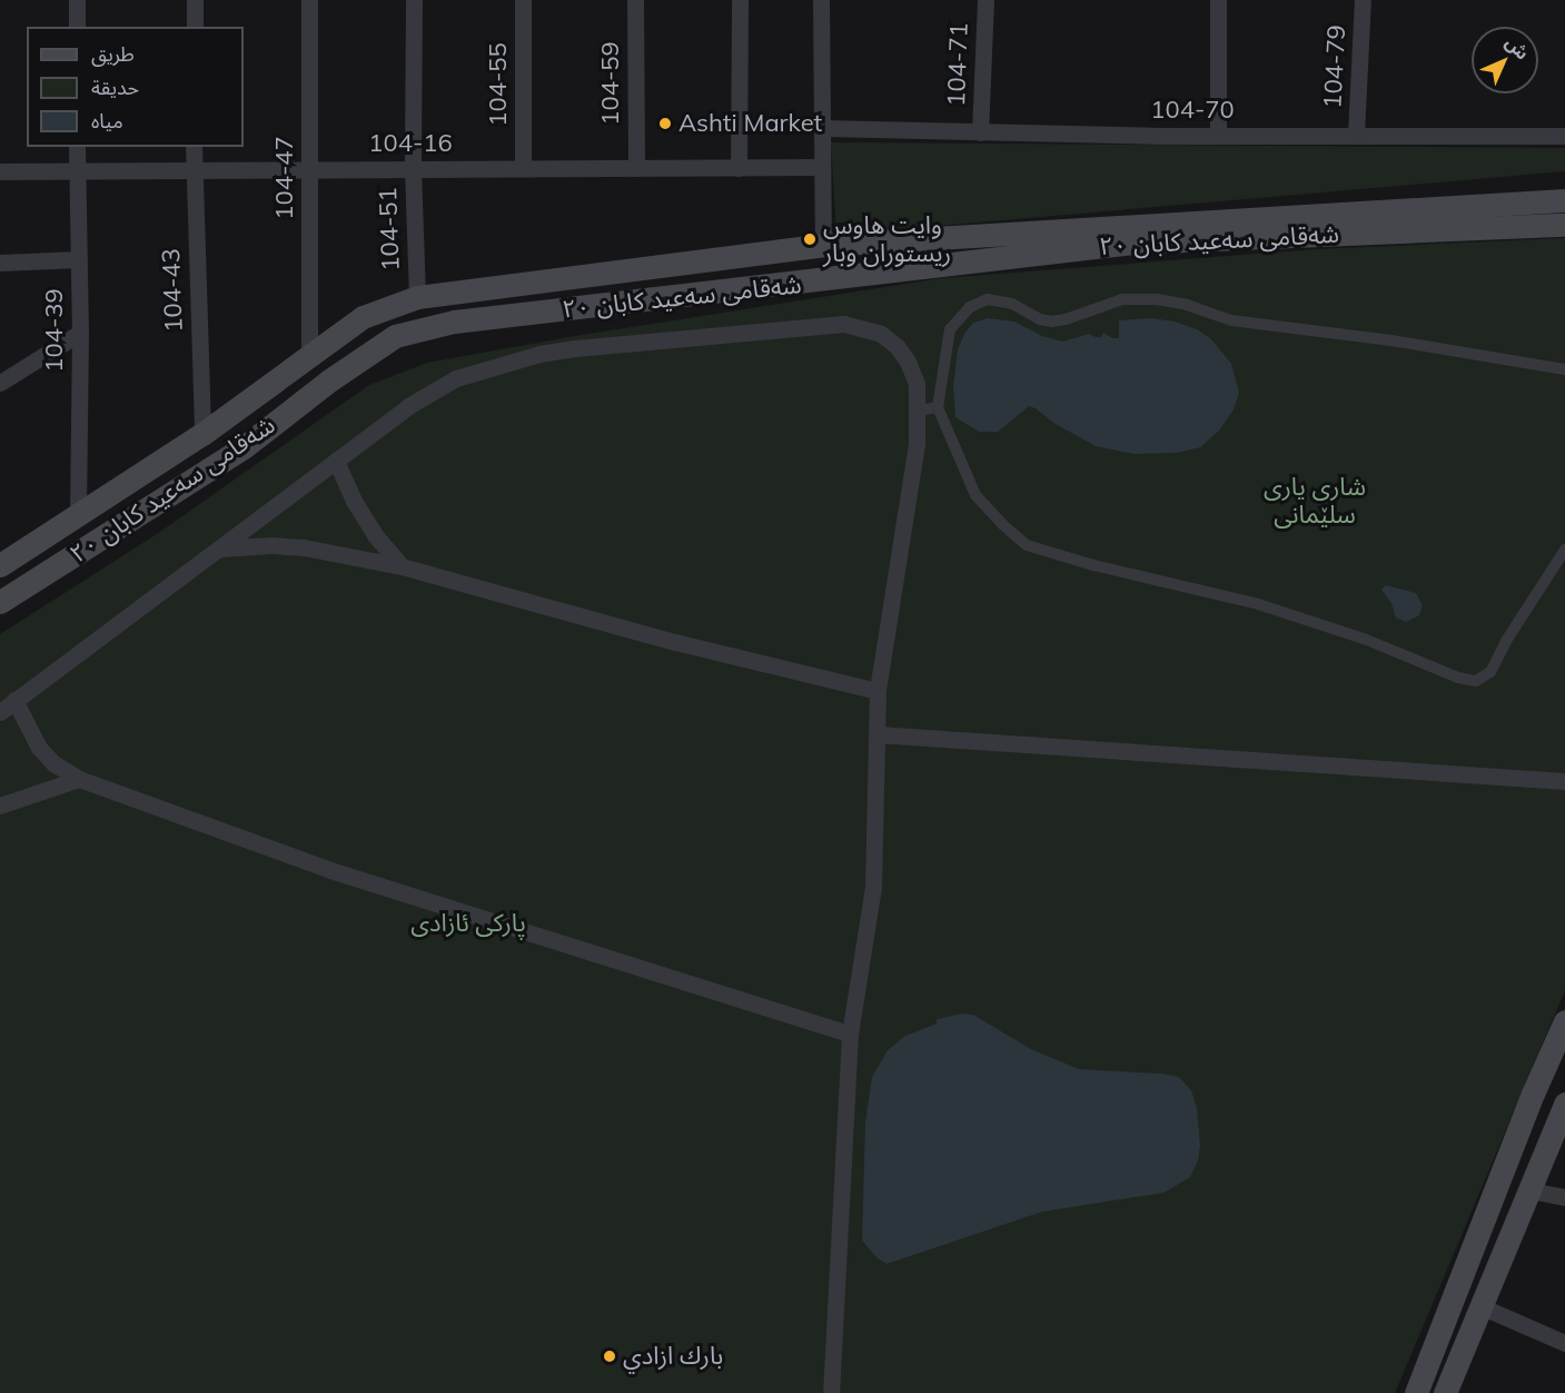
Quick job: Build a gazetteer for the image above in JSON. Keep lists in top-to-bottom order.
{
  "streets": {
    "main road": ["شەقامی سەعید کابان ٢٠"],
    "street": [
      "104-71",
      "104-79",
      "104-59",
      "104-55",
      "104-70",
      "104-16",
      "104-47",
      "104-51",
      "104-43",
      "104-39"
    ]
  },
  "crossings": [
    ["104-71", "104-70"],
    ["104-79", "104-70"],
    ["104-59", "104-16"],
    ["104-55", "104-16"],
    ["104-16", "104-47"],
    ["104-16", "104-51"],
    ["104-16", "104-43"],
    ["104-16", "104-39"],
    ["104-47", "شەقامی سەعید کابان ٢٠"],
    ["104-51", "شەقامی سەعید کابان ٢٠"],
    ["شەقامی سەعید کابان ٢٠", "104-43"],
    ["شەقامی سەعید کابان ٢٠", "104-39"]
  ],
  "parks": ["شاری یاری سلێمانی", "پارکی ئازادی"],
  "places": ["Ashti Market", "وايت هاوس ريستوران وبار", "بارك ازادي"],
  "legend": ["طريق", "حديقة", "مياه"],
  "north": "top right"
}
